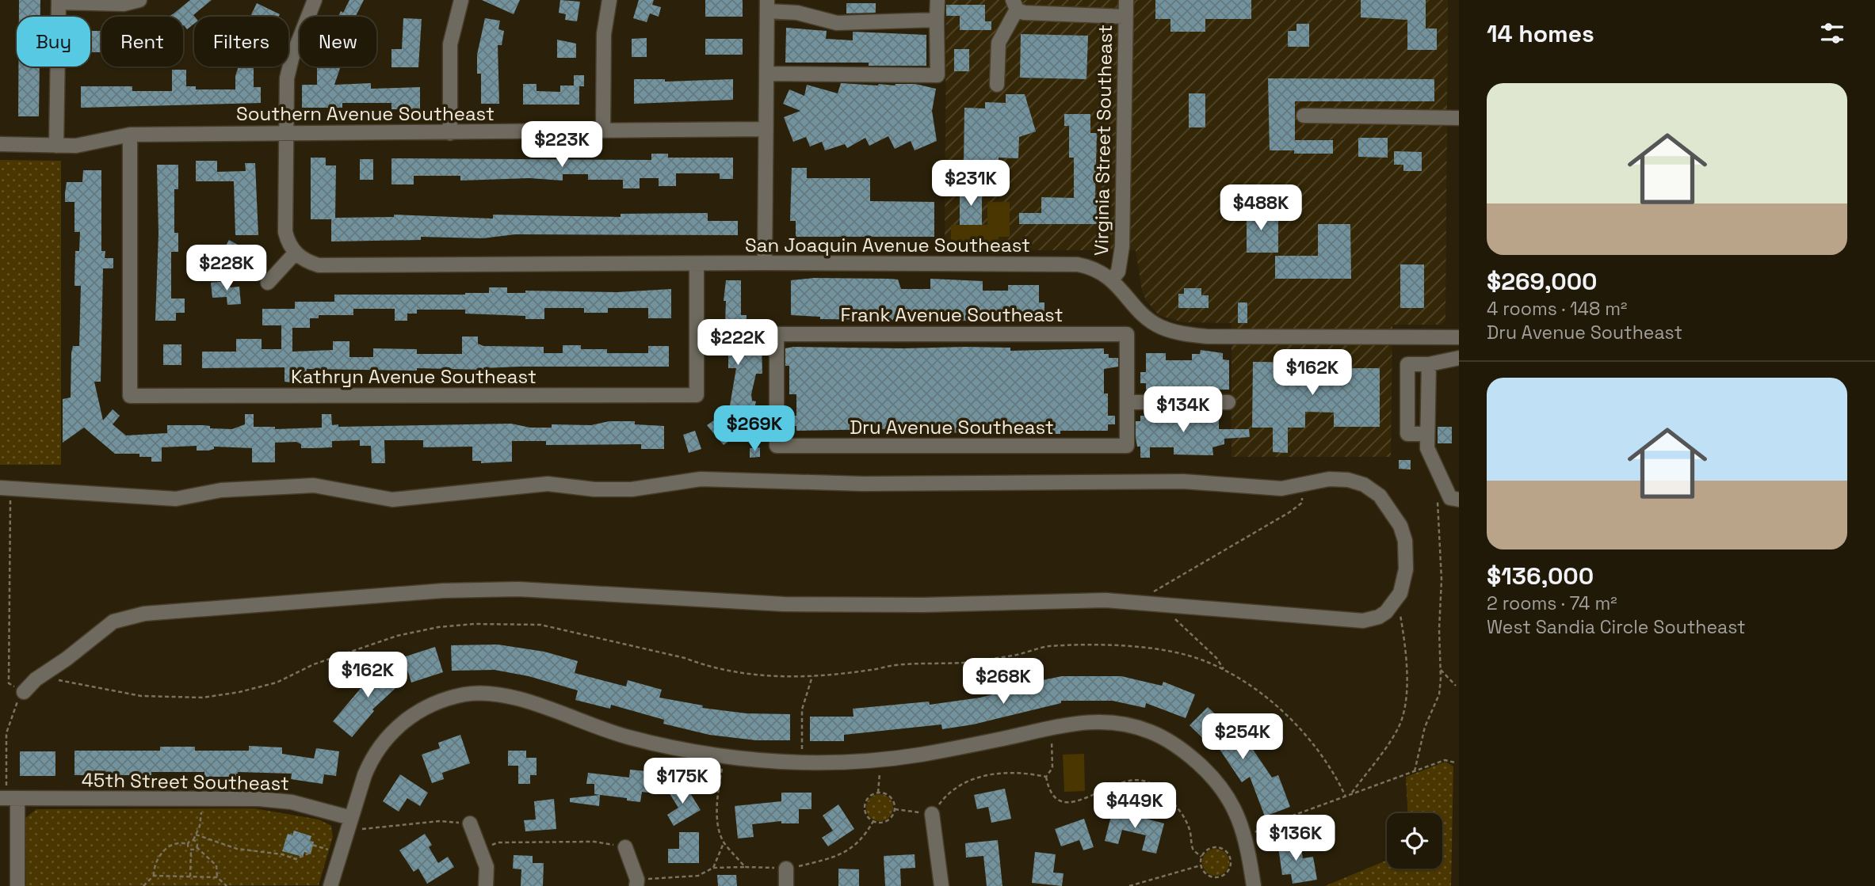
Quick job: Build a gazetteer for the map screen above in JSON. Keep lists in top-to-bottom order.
{
  "streets": {
    "street": [
      "Southern Avenue Southeast",
      "Virginia Street Southeast",
      "San Joaquin Avenue Southeast",
      "Frank Avenue Southeast",
      "Kathryn Avenue Southeast",
      "Dru Avenue Southeast",
      "45th Street Southeast"
    ]
  },
  "crossings": [
    ["Southern Avenue Southeast", "Kathryn Avenue Southeast"],
    ["Virginia Street Southeast", "San Joaquin Avenue Southeast"],
    ["San Joaquin Avenue Southeast", "Kathryn Avenue Southeast"],
    ["Frank Avenue Southeast", "Dru Avenue Southeast"]
  ],
  "page": {
    "heading": "14 homes",
    "chip": [
      "Buy",
      "Rent",
      "Filters",
      "New"
    ],
    "list": [
      {
        "name": "$269,000",
        "note": "4 rooms · 148 m² · Dru Avenue Southeast"
      },
      {
        "name": "$136,000",
        "note": "2 rooms · 74 m² · West Sandia Circle Southeast"
      }
    ],
    "price": [
      "$223K",
      "$231K",
      "$488K",
      "$228K",
      "$222K",
      "$162K",
      "$134K",
      "$269K",
      "$162K",
      "$268K",
      "$254K",
      "$175K",
      "$449K",
      "$136K"
    ]
  }
}
